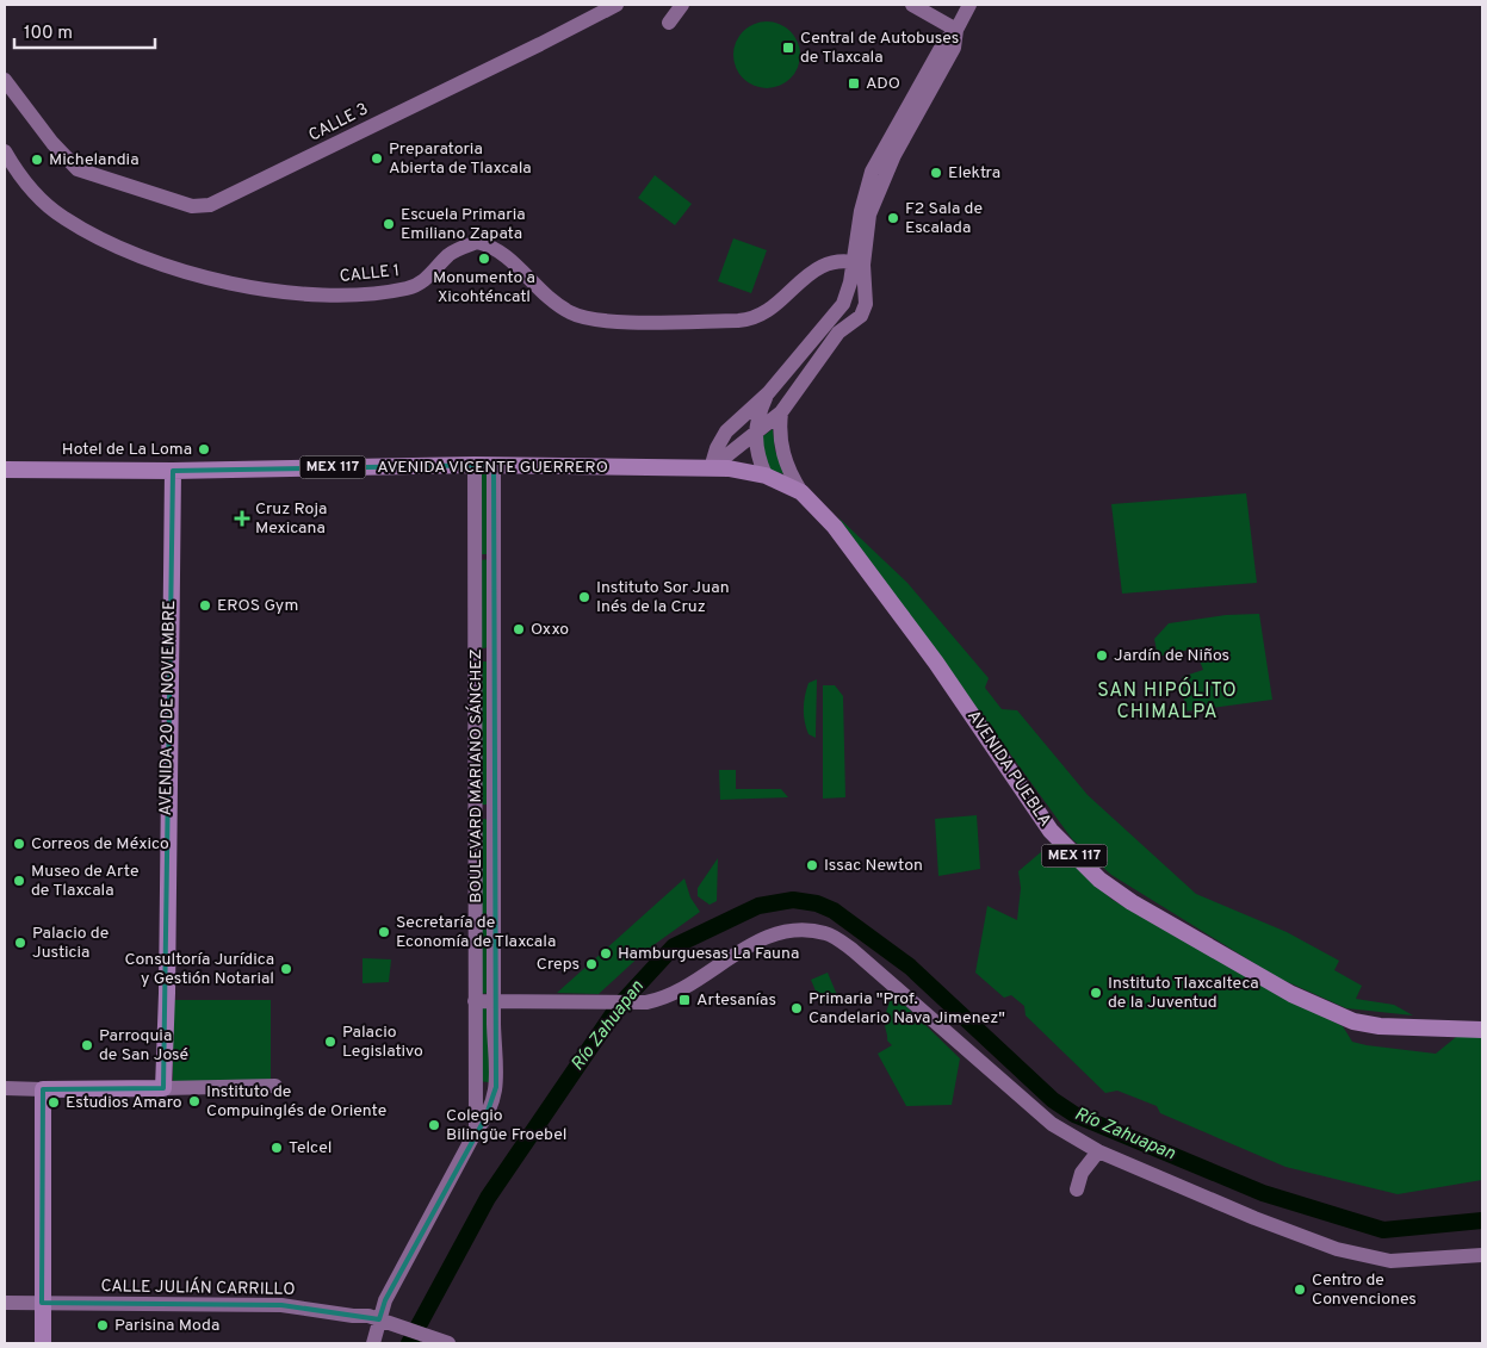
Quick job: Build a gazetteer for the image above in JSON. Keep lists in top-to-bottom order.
{
  "streets": {
    "main road": [
      "CALLE 3",
      "CALLE 1",
      "MEX 117",
      "AVENIDA VICENTE GUERRERO",
      "AVENIDA 20 DE NOVIEMBRE",
      "AVENIDA PUEBLA",
      "BOULEVARD MARIANO SÁNCHEZ",
      "CALLE JULIÁN CARRILLO"
    ]
  },
  "crossings": [
    ["AVENIDA VICENTE GUERRERO", "AVENIDA 20 DE NOVIEMBRE"],
    ["AVENIDA VICENTE GUERRERO", "AVENIDA PUEBLA"],
    ["AVENIDA VICENTE GUERRERO", "BOULEVARD MARIANO SÁNCHEZ"]
  ],
  "districts": ["SAN HIPÓLITO CHIMALPA"],
  "water": ["Río Zahuapan"],
  "places": {
    "transit": ["Central de Autobuses de Tlaxcala", "ADO", "Artesanías"],
    "other": [
      "Preparatoria Abierta de Tlaxcala",
      "Michelandia",
      "Elektra",
      "F2 Sala de Escalada",
      "Escuela Primaria Emiliano Zapata",
      "Monumento a Xicohténcatl",
      "Hotel de La Loma",
      "Instituto Sor Juan Inés de la Cruz",
      "EROS Gym",
      "Oxxo",
      "Jardín de Niños",
      "Correos de México",
      "Issac Newton",
      "Museo de Arte de Tlaxcala",
      "Secretaría de Economía de Tlaxcala",
      "Palacio de Justicia",
      "Hamburguesas La Fauna",
      "Creps",
      "Consultoría Jurídica y Gestión Notarial",
      "Instituto Tlaxcalteca de la Juventud",
      "Primaria \"Prof. Candelario Nava Jimenez\"",
      "Palacio Legislativo",
      "Parroquia de San José",
      "Instituto de Compuinglés de Oriente",
      "Estudios Amaro",
      "Colegio Bilingüe Froebel",
      "Telcel",
      "Centro de Convenciones",
      "Parisina Moda"
    ],
    "health": ["Cruz Roja Mexicana"]
  },
  "scale_bar": "100 m"
}
